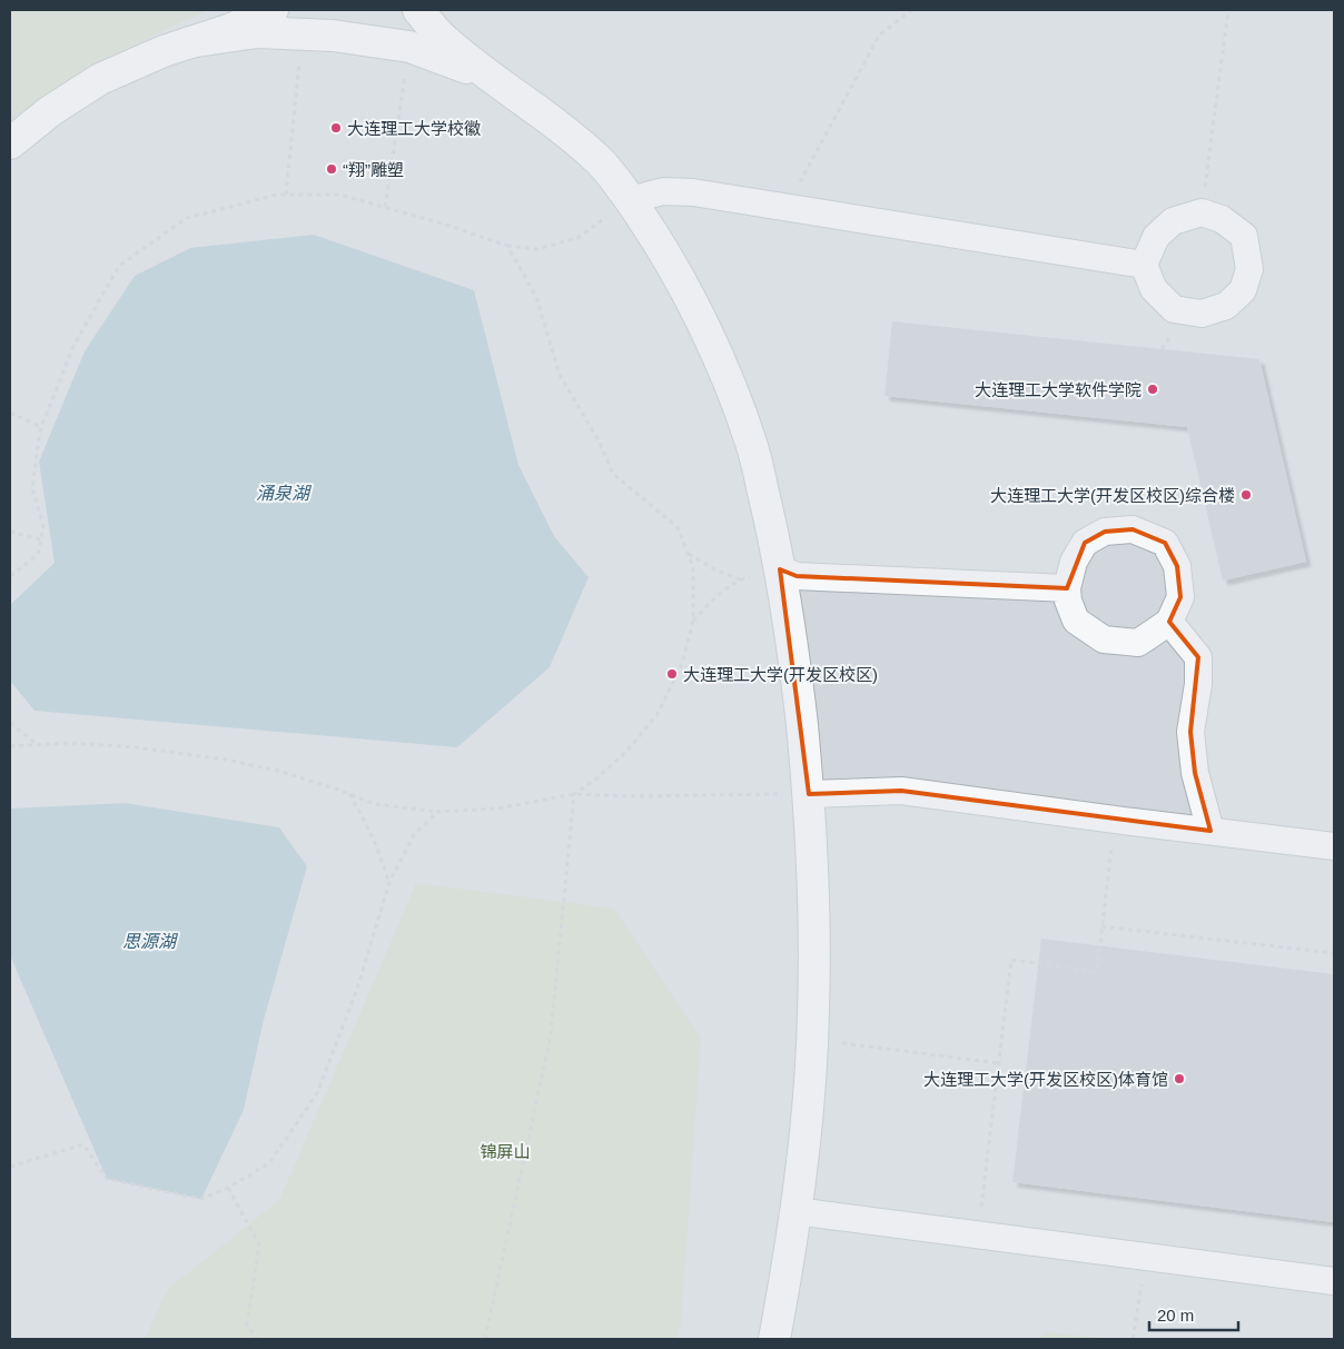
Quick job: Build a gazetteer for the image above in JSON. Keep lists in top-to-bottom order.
{
  "water": ["涌泉湖", "思源湖"],
  "parks": ["锦屏山"],
  "places": [
    "大连理工大学校徽",
    "“翔”雕塑",
    "大连理工大学软件学院",
    "大连理工大学(开发区校区)综合楼",
    "大连理工大学(开发区校区)",
    "大连理工大学(开发区校区)体育馆"
  ],
  "scale_bar": "20 m"
}
